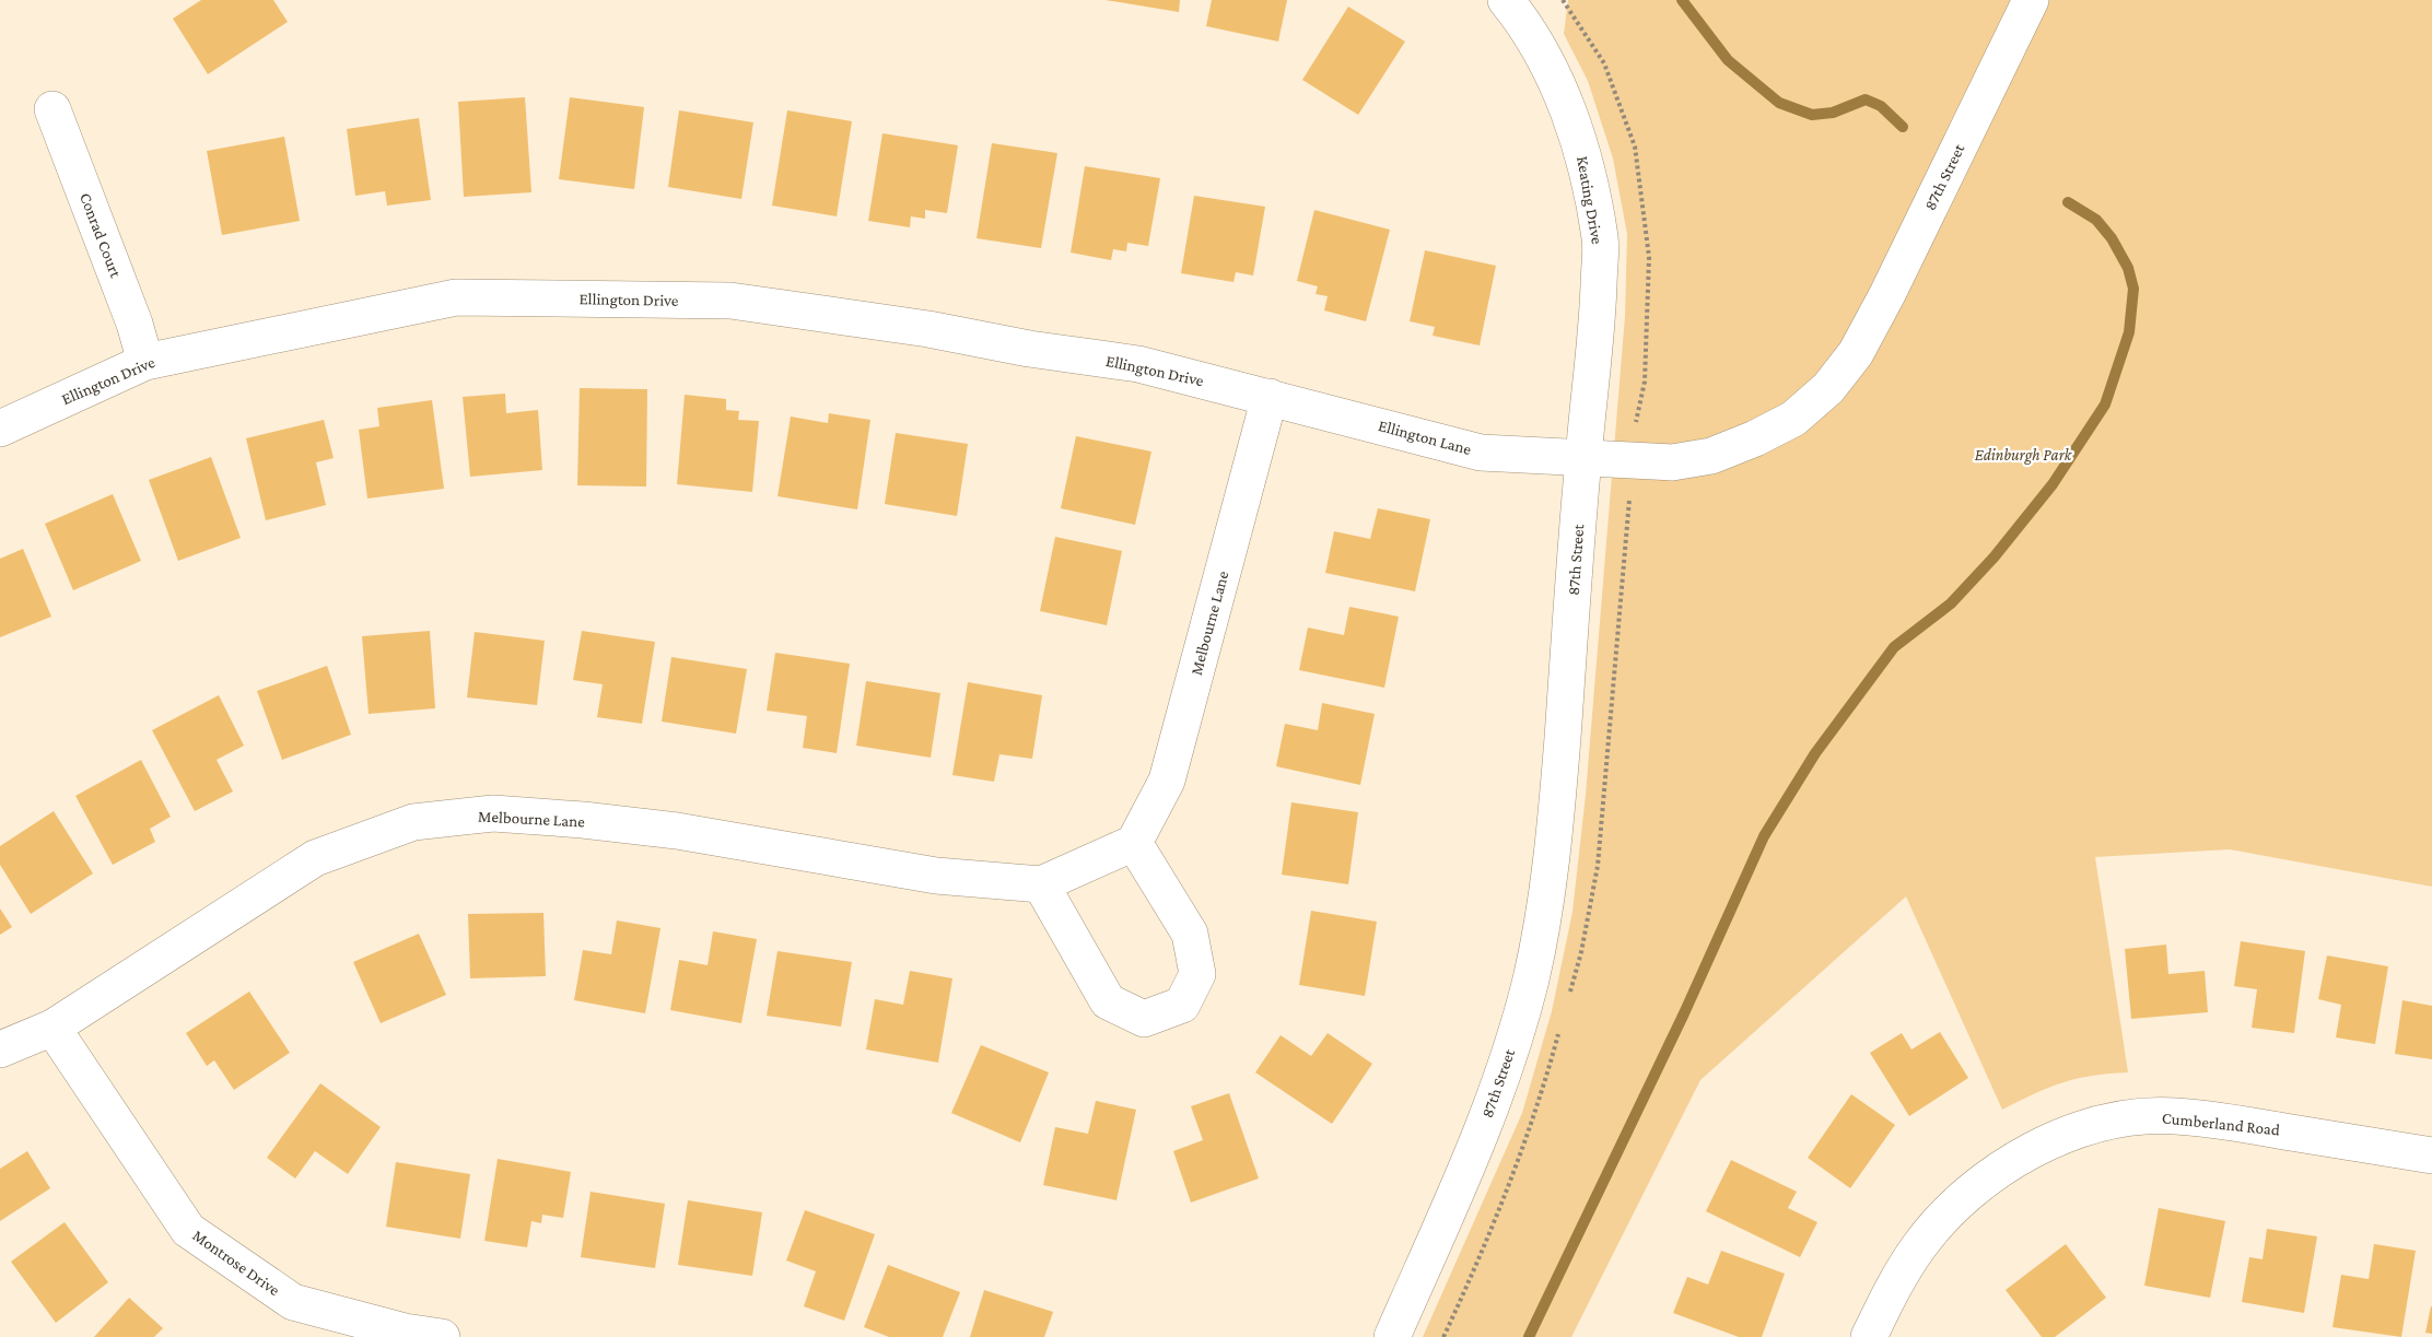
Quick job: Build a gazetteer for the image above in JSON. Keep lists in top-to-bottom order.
{
  "streets": {
    "street": [
      "87th Street",
      "Keating Drive",
      "Conrad Court",
      "Ellington Drive",
      "Ellington Lane",
      "Melbourne Lane",
      "Cumberland Road",
      "Montrose Drive"
    ]
  },
  "crossings": [
    ["87th Street", "Keating Drive"],
    ["87th Street", "Ellington Lane"],
    ["Keating Drive", "Ellington Lane"],
    ["Conrad Court", "Ellington Drive"],
    ["Ellington Drive", "Ellington Lane"],
    ["Ellington Drive", "Melbourne Lane"],
    ["Ellington Lane", "Melbourne Lane"],
    ["Melbourne Lane", "Montrose Drive"]
  ],
  "parks": ["Edinburgh Park"]
}
